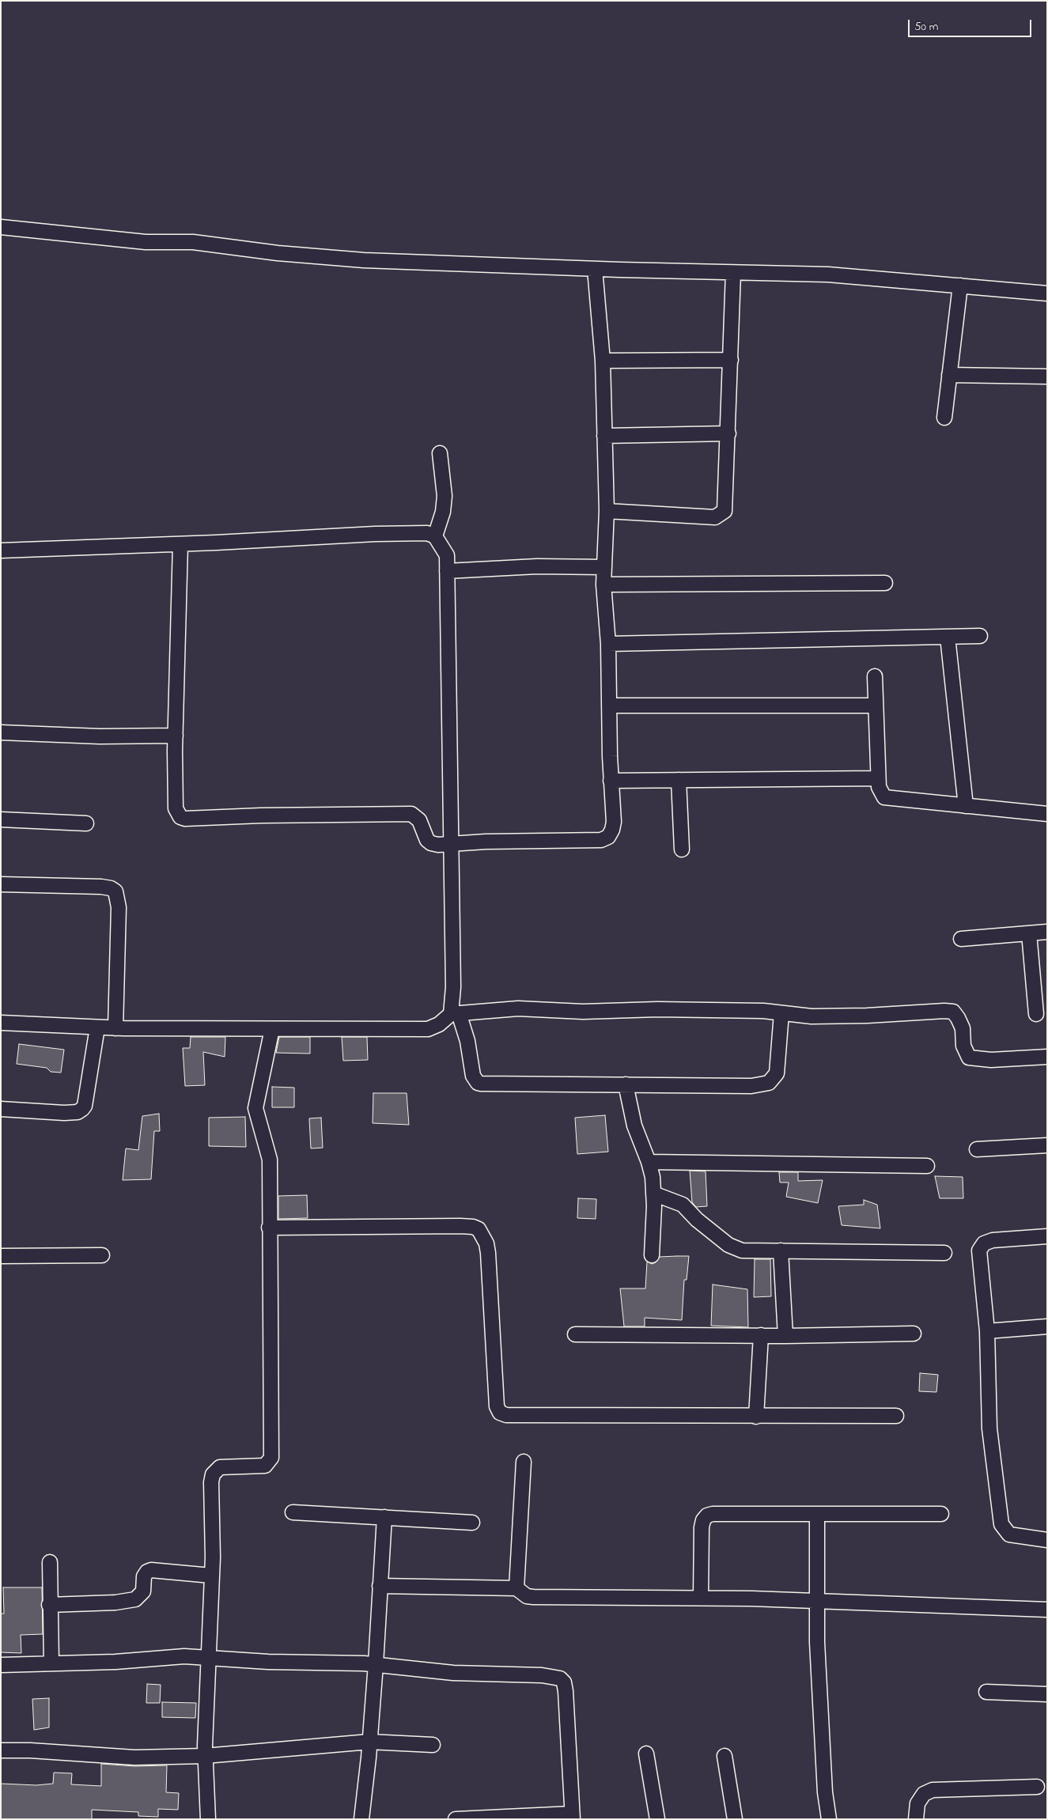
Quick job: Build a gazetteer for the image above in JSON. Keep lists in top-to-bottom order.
{
  "scale_bar": "50 m"
}
